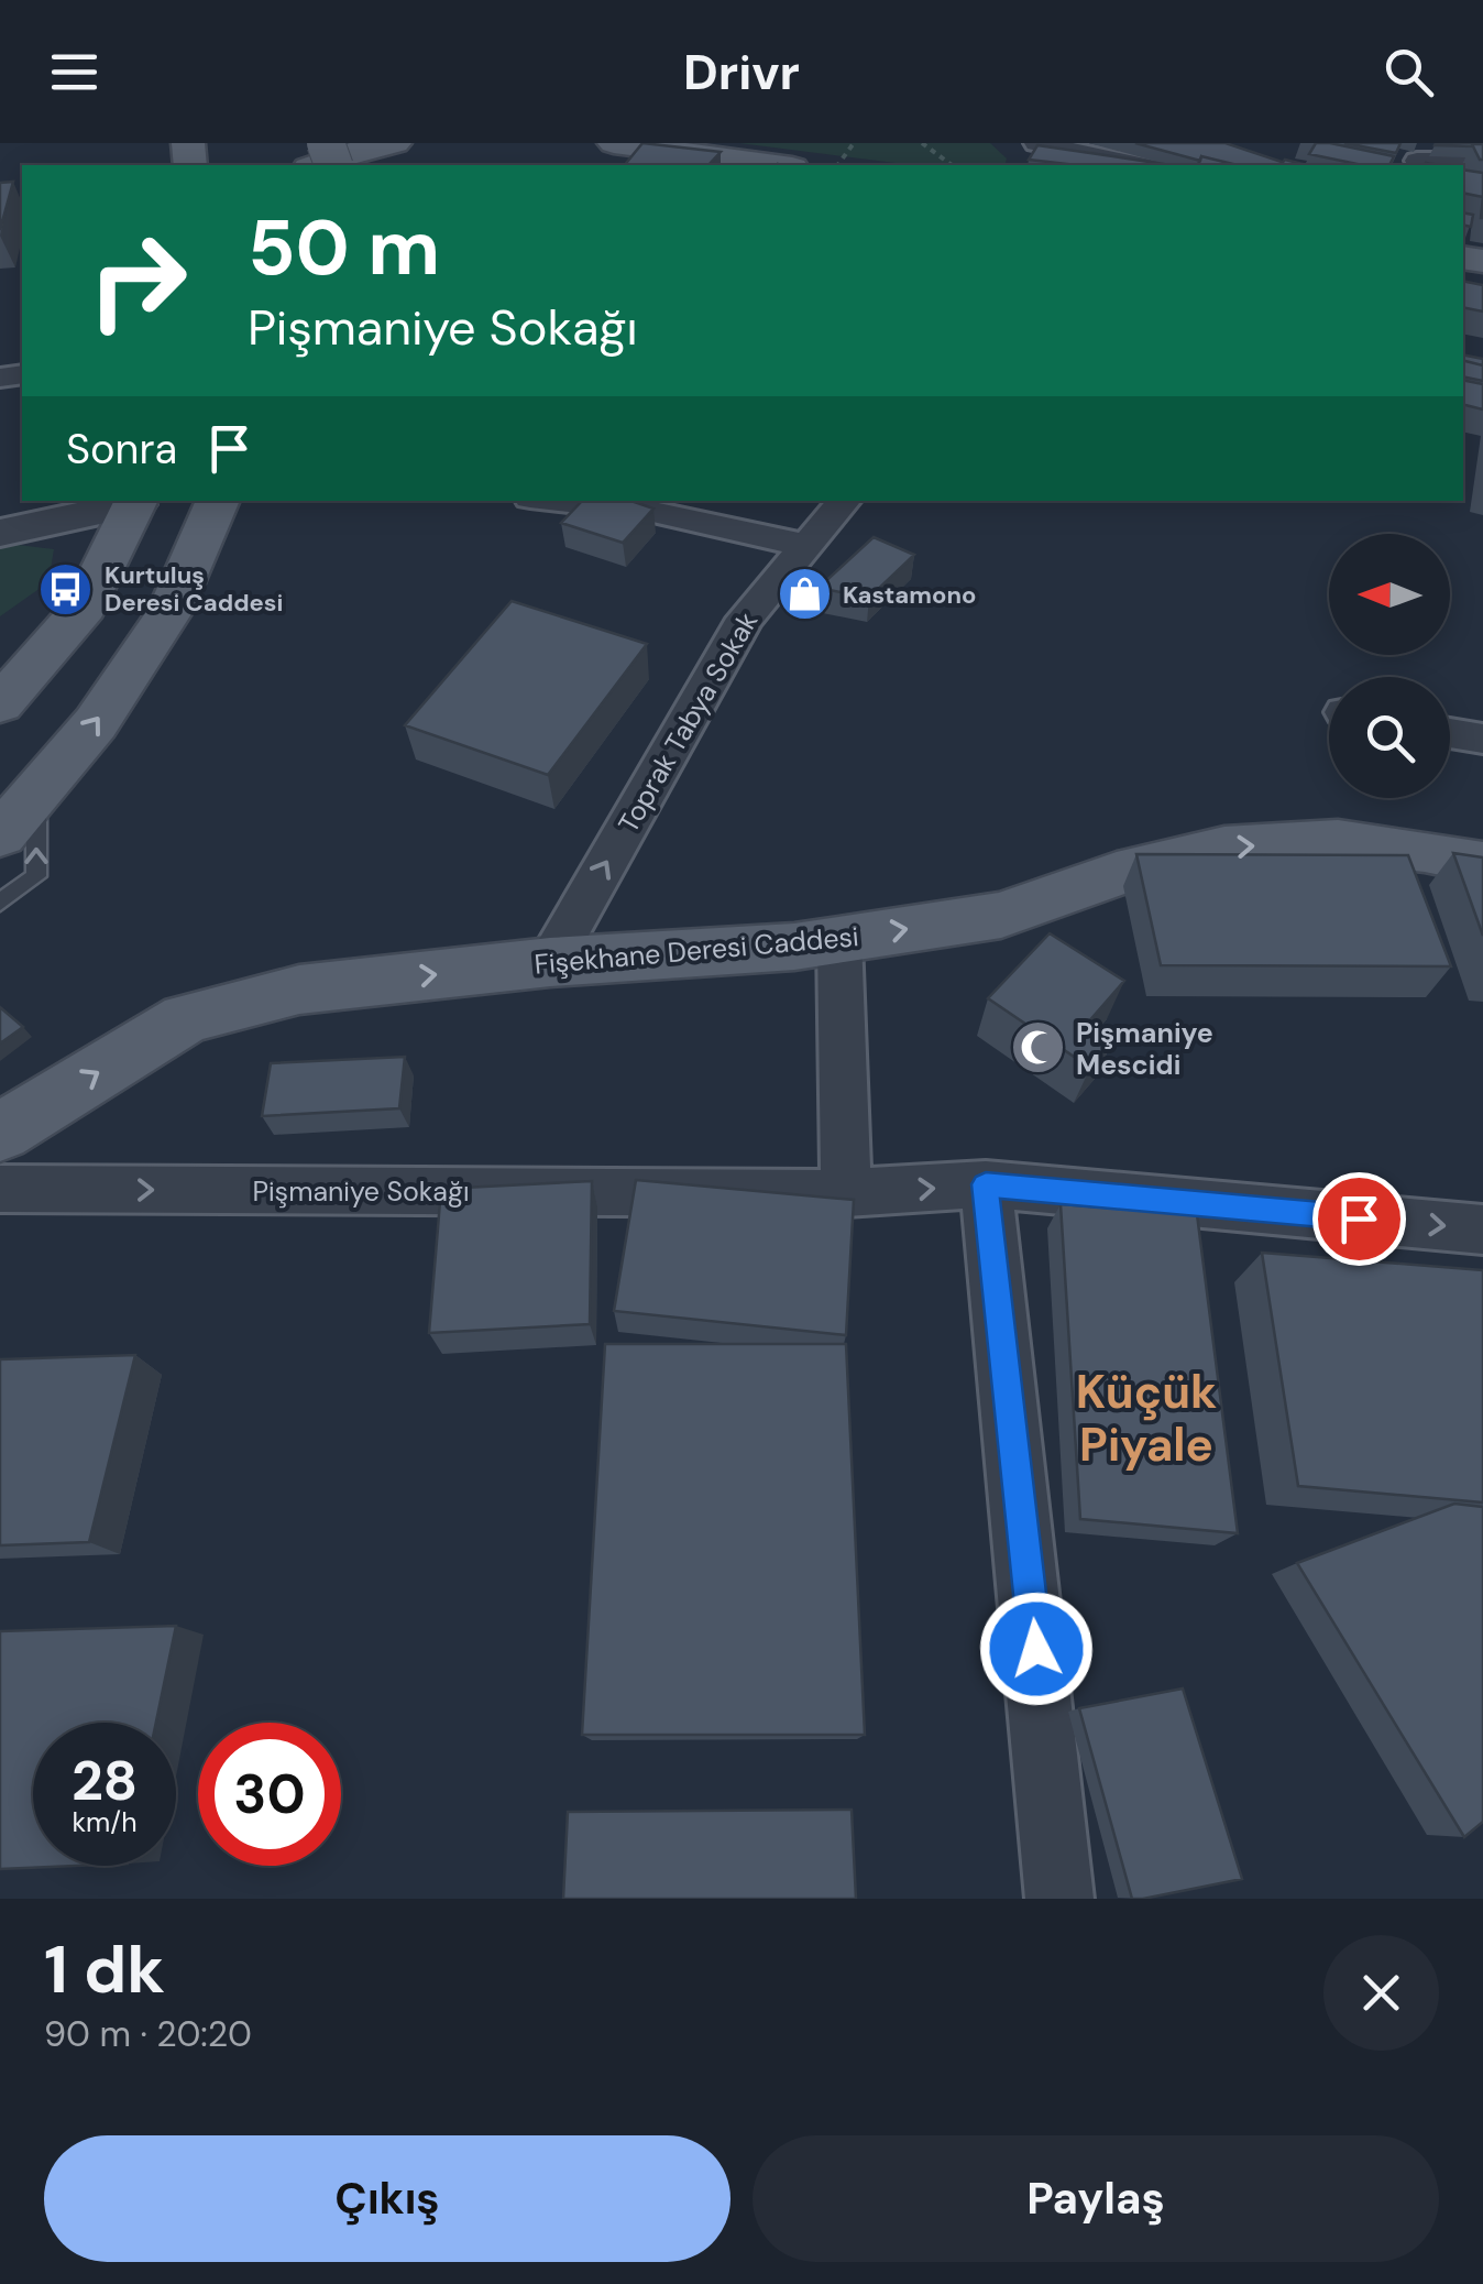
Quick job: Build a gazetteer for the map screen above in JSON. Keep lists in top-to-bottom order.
{
  "streets": {
    "main road": ["Fişekhane Deresi Caddesi"],
    "street": ["Toprak Tabya Sokak", "Pişmaniye Sokağı"]
  },
  "crossings": [
    ["Toprak Tabya Sokak", "Fişekhane Deresi Caddesi"]
  ],
  "one_way": ["Toprak Tabya Sokak", "Fişekhane Deresi Caddesi", "Pişmaniye Sokağı"],
  "districts": ["Küçük Piyale"],
  "places": {
    "bus stop": ["Kurtuluş Deresi Caddesi"],
    "shop": ["Kastamono"],
    "mosque": ["Pişmaniye Mescidi"]
  },
  "north": "left",
  "page": {
    "header": "Drivr",
    "turn": ["50 m", "Pişmaniye Sokağı"],
    "then": "Sonra",
    "speed": "28 km/h",
    "limit": "30",
    "heading": ["1 dk", "90 m · 20:20"],
    "buttons": ["Çıkış", "Paylaş"]
  }
}
